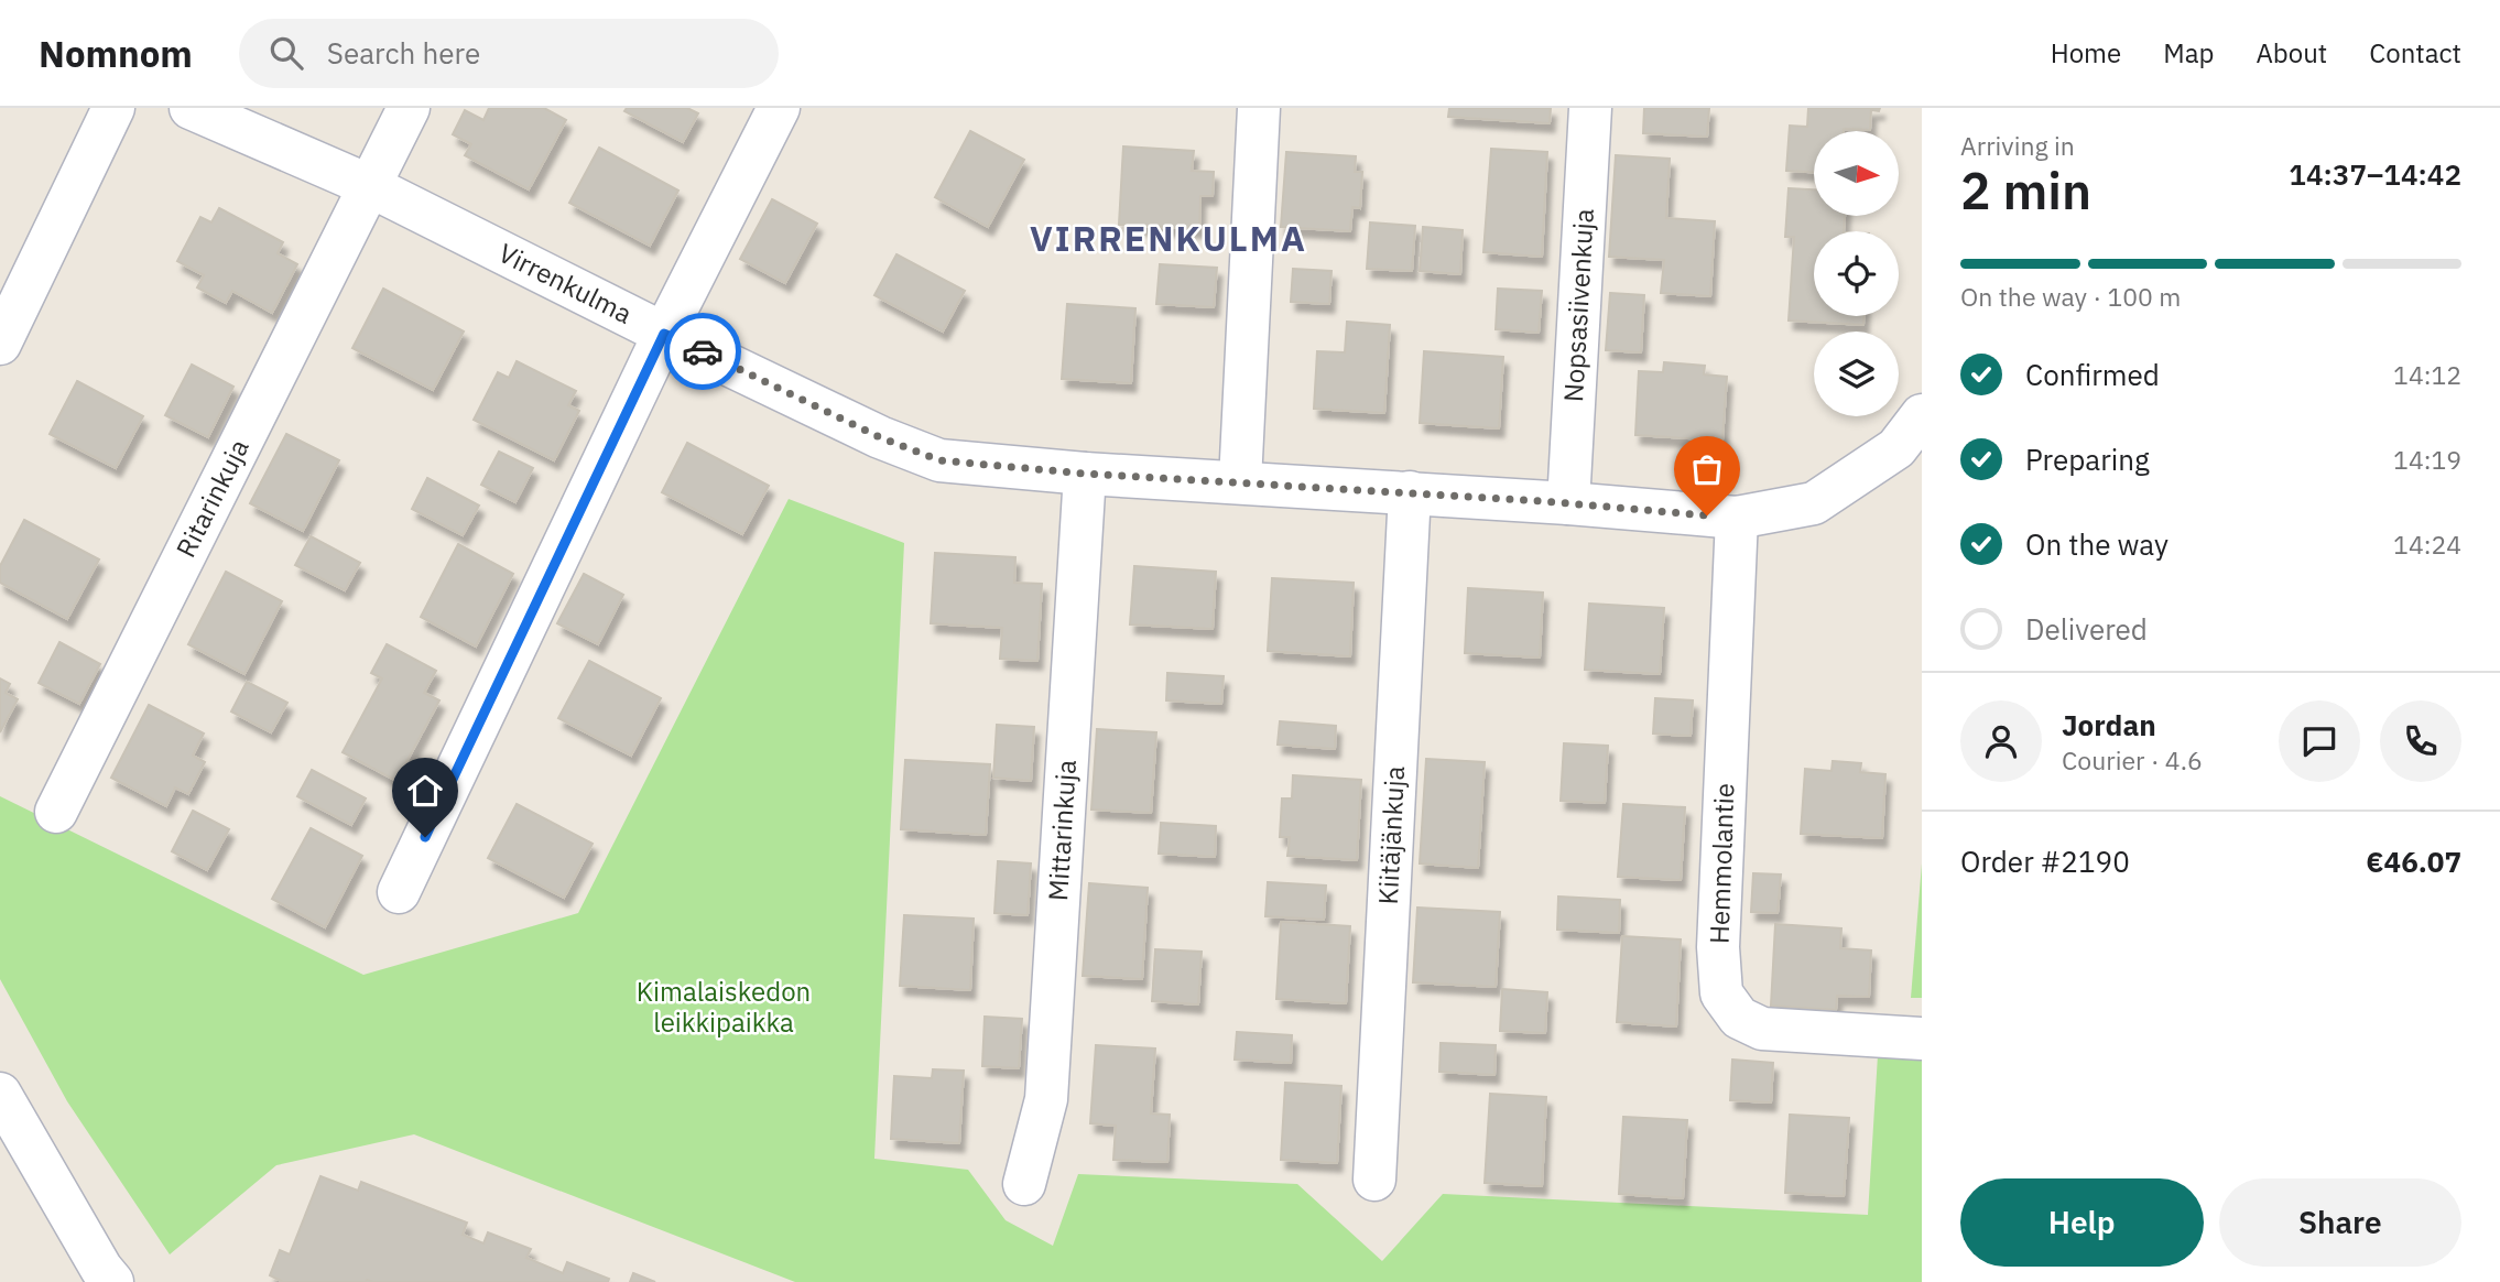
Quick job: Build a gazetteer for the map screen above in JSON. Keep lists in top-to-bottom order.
{
  "streets": {
    "street": [
      "Virrenkulma",
      "Nopsasiivenkuja",
      "Ritarinkuja",
      "Mittarinkuja",
      "Kiitäjänkuja",
      "Hemmolantie"
    ]
  },
  "crossings": [
    ["Virrenkulma", "Nopsasiivenkuja"],
    ["Virrenkulma", "Ritarinkuja"],
    ["Virrenkulma", "Mittarinkuja"],
    ["Virrenkulma", "Kiitäjänkuja"],
    ["Virrenkulma", "Hemmolantie"]
  ],
  "districts": ["VIRRENKULMA"],
  "parks": ["Kimalaiskedon leikkipaikka"],
  "north": "right",
  "page": {
    "header": "Nomnom",
    "search": "Search here",
    "nav": [
      "Home",
      "Map",
      "About",
      "Contact"
    ],
    "heading": ["2 min", "Arriving in", "14:37–14:42"],
    "panel": [
      "Jordan",
      "Courier · 4.6",
      "Order #2190",
      "€46.07"
    ],
    "bar": "On the way · 100 m",
    "list": [
      ["Confirmed", "14:12"],
      ["Preparing", "14:19"],
      ["On the way", "14:24"],
      "Delivered"
    ],
    "buttons": ["Help", "Share"]
  }
}
